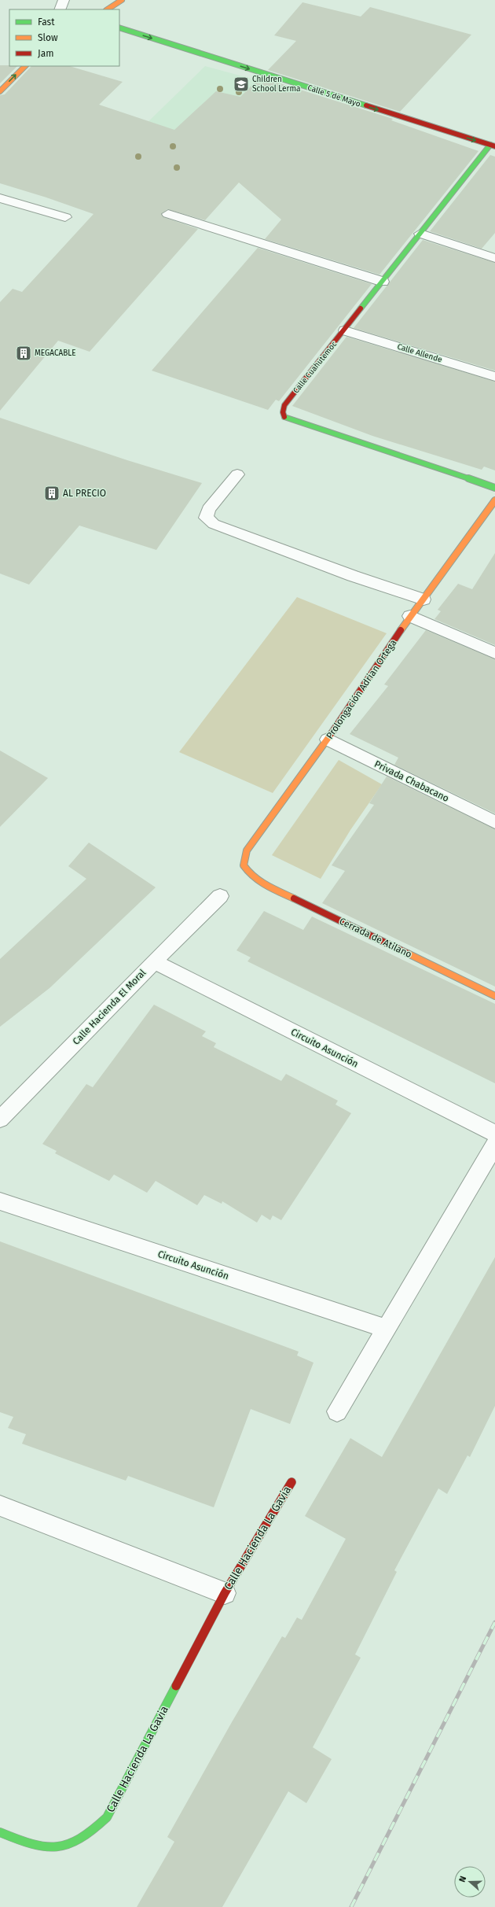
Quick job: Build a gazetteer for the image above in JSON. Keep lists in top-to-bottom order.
{
  "streets": {
    "street": [
      "Calle 5 de Mayo",
      "Calle Allende",
      "Calle Cuahutemoc",
      "Prolongación Adrian Ortega",
      "Privada Chabacano",
      "Cerrada de Atilano",
      "Calle Hacienda El Moral",
      "Circuito Asunción",
      "Calle Hacienda La Gavia"
    ]
  },
  "crossings": [
    ["Calle 5 de Mayo", "Calle Cuahutemoc"],
    ["Calle Allende", "Calle Cuahutemoc"],
    ["Prolongación Adrian Ortega", "Privada Chabacano"],
    ["Prolongación Adrian Ortega", "Cerrada de Atilano"],
    ["Calle Hacienda El Moral", "Circuito Asunción"]
  ],
  "one_way": ["Calle 5 de Mayo"],
  "places": {
    "school or university": ["Children School Lerma"],
    "building": ["MEGACABLE", "AL PRECIO"]
  },
  "legend": ["Fast", "Slow", "Jam"],
  "north": "left"
}
